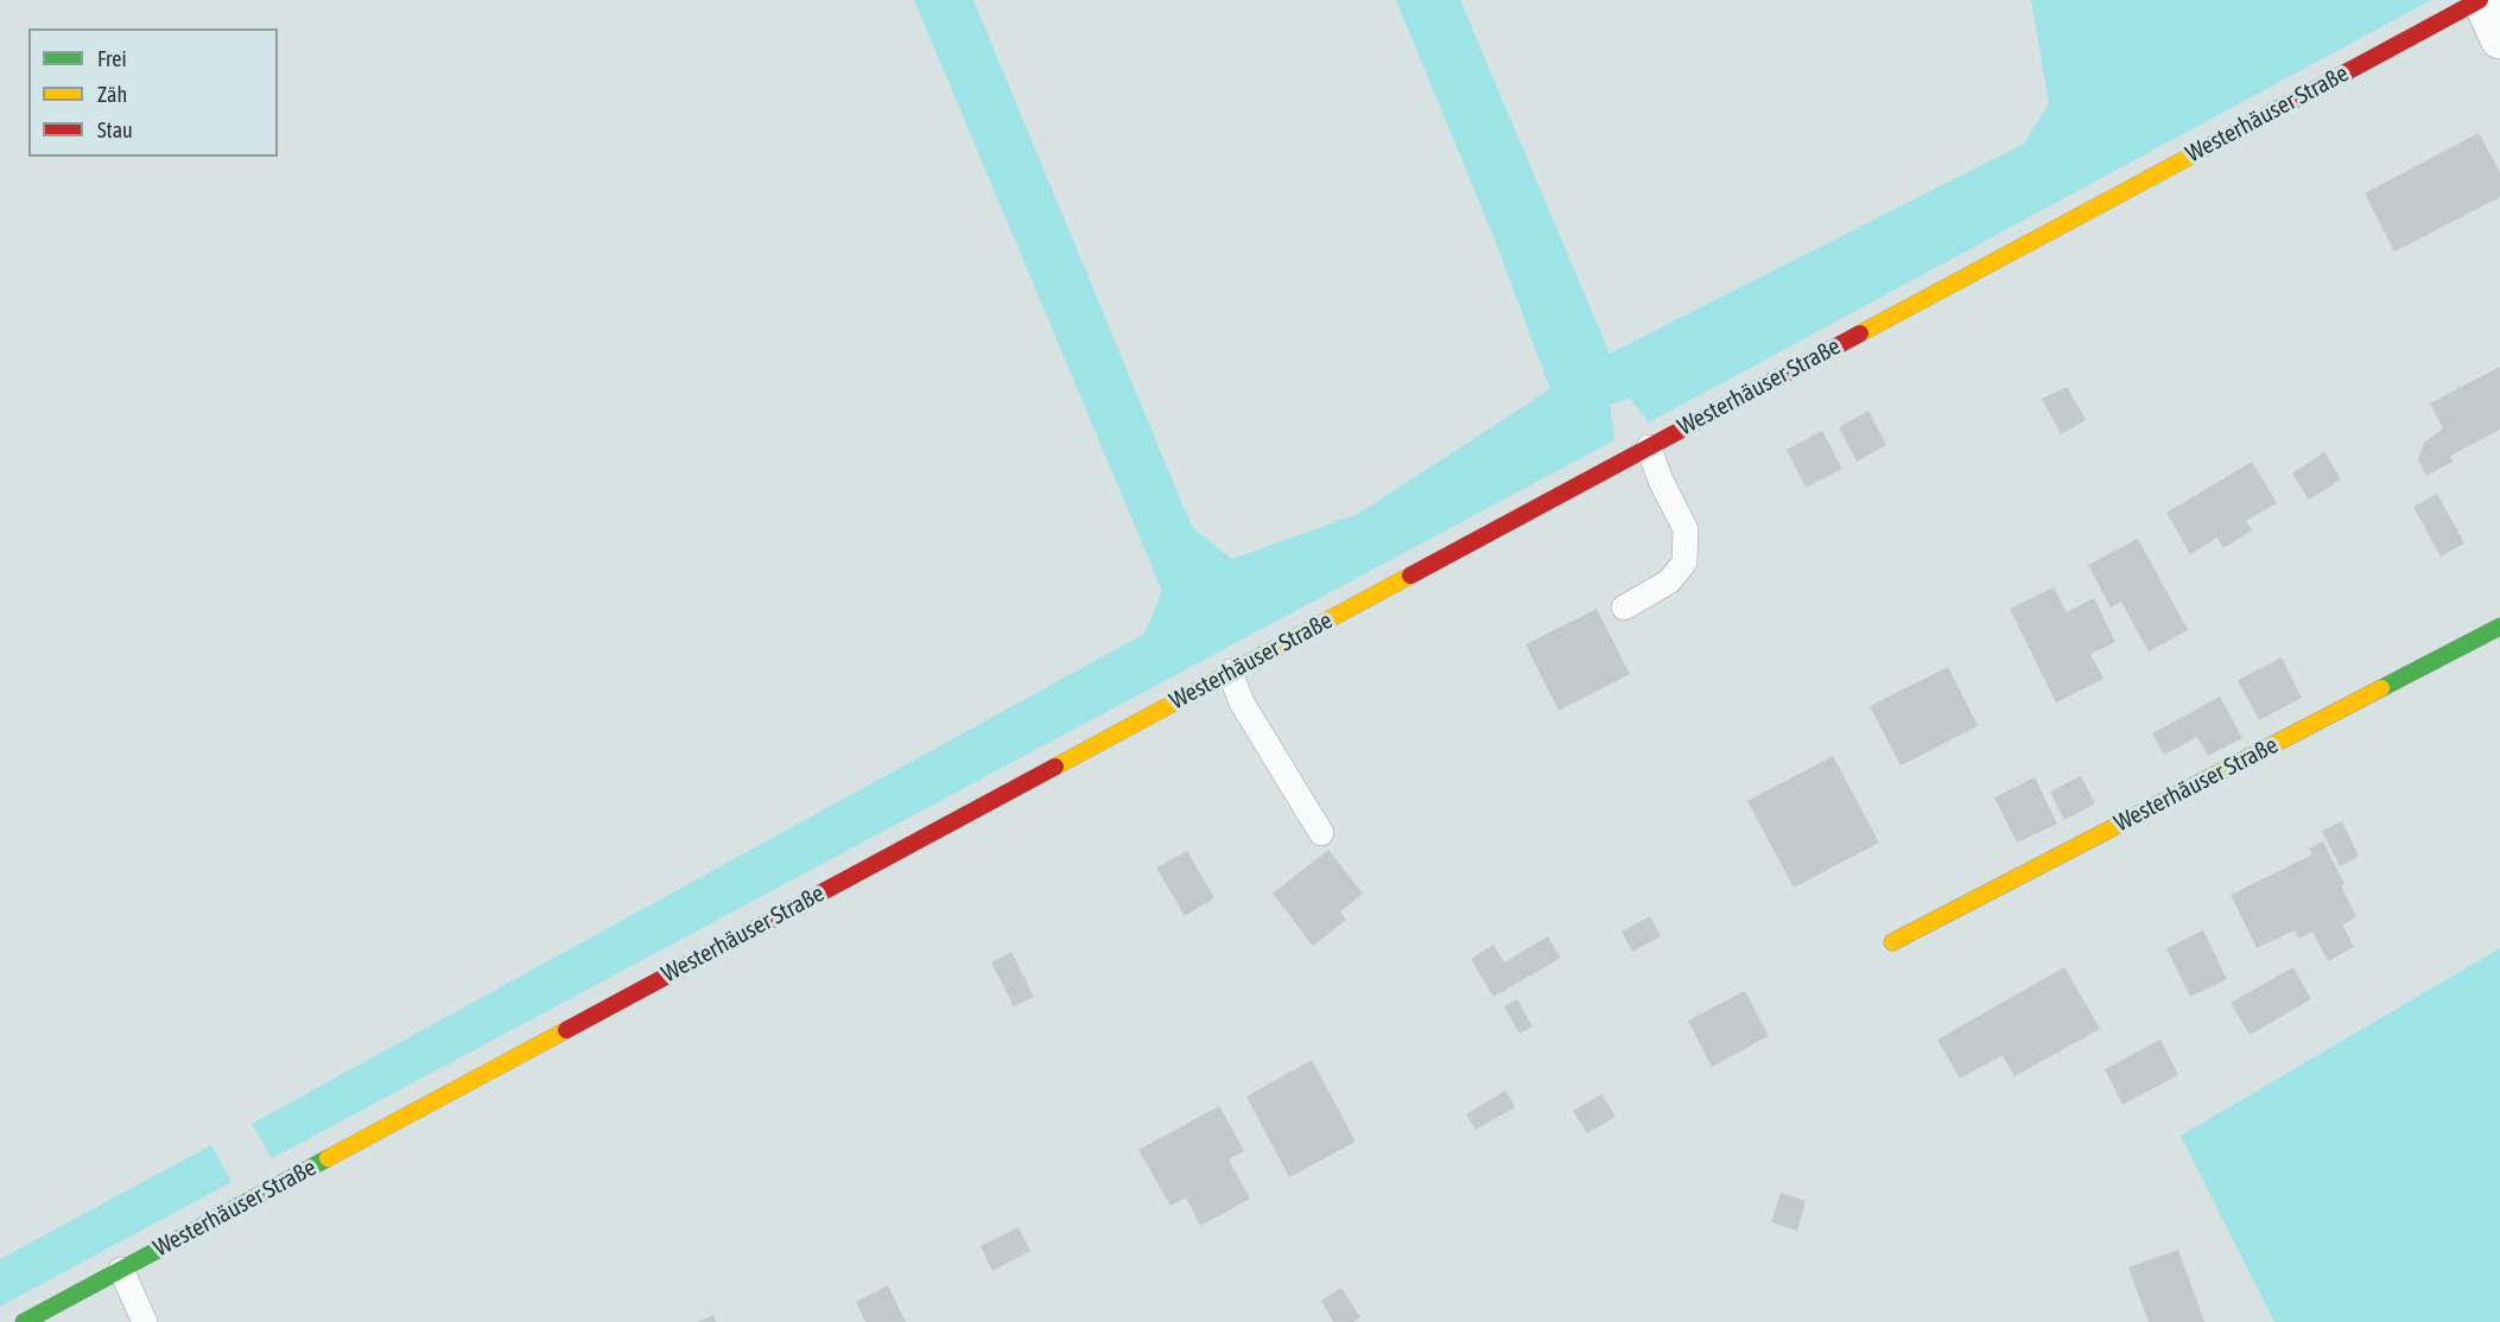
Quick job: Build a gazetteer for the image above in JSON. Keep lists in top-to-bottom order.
{
  "streets": {
    "main road": ["Westerhäuser Straße"]
  },
  "legend": ["Frei", "Zäh", "Stau"]
}
